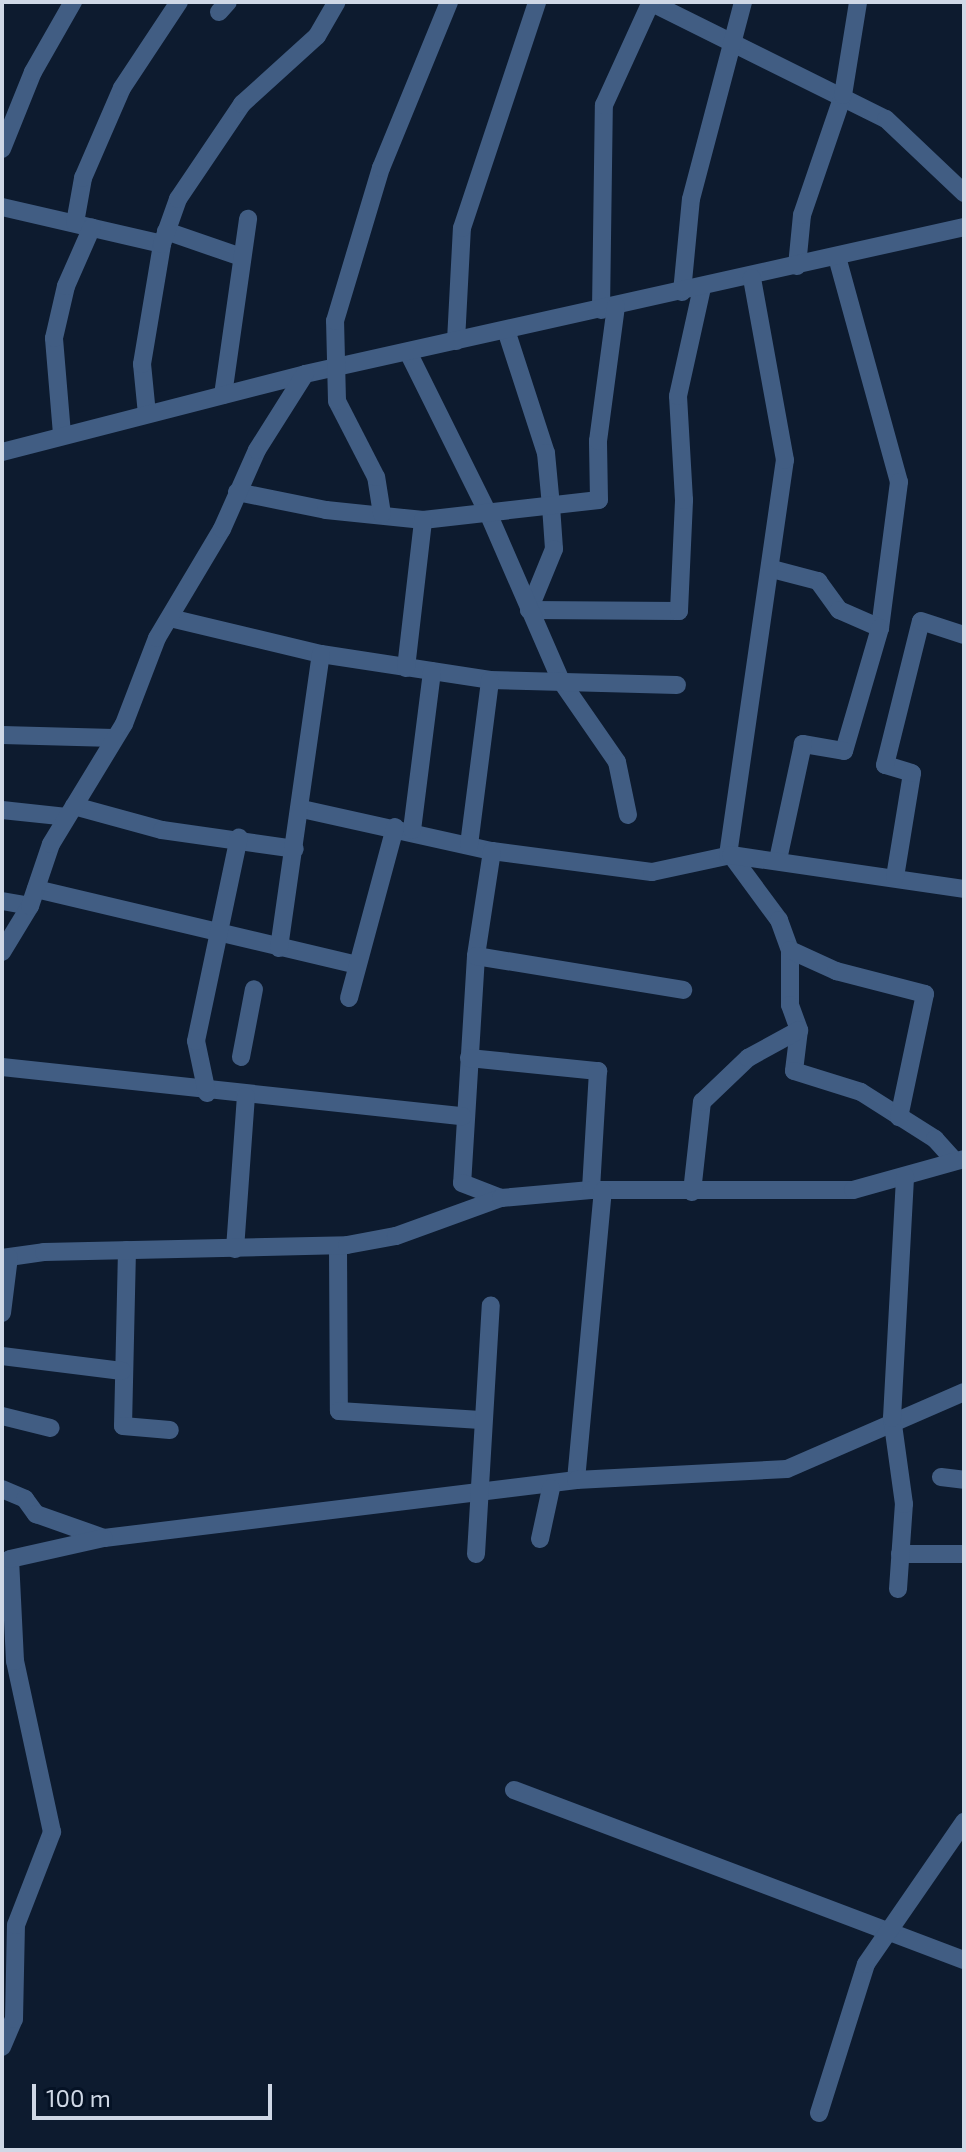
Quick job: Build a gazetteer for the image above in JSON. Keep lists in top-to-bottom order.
{
  "scale_bar": "100 m"
}
